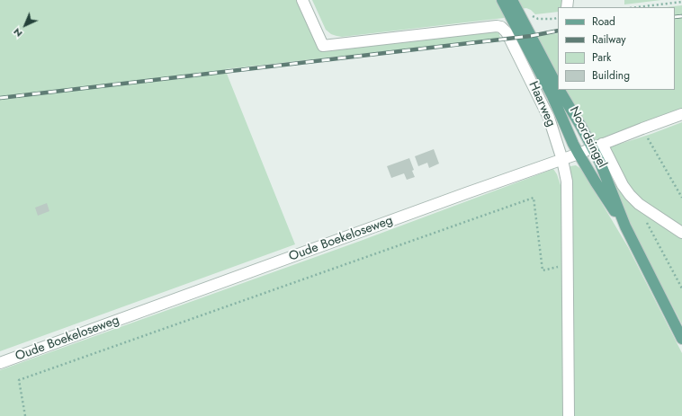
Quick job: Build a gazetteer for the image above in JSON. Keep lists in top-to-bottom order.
{
  "streets": {
    "main road": ["Noordsingel"],
    "street": ["Haarweg", "Oude Boekeloseweg"]
  },
  "crossings": [
    ["Haarweg", "Oude Boekeloseweg"],
    ["Noordsingel", "Oude Boekeloseweg"]
  ],
  "legend": [
    "Road",
    "Railway",
    "Park",
    "Building"
  ],
  "north": "bottom left"
}
